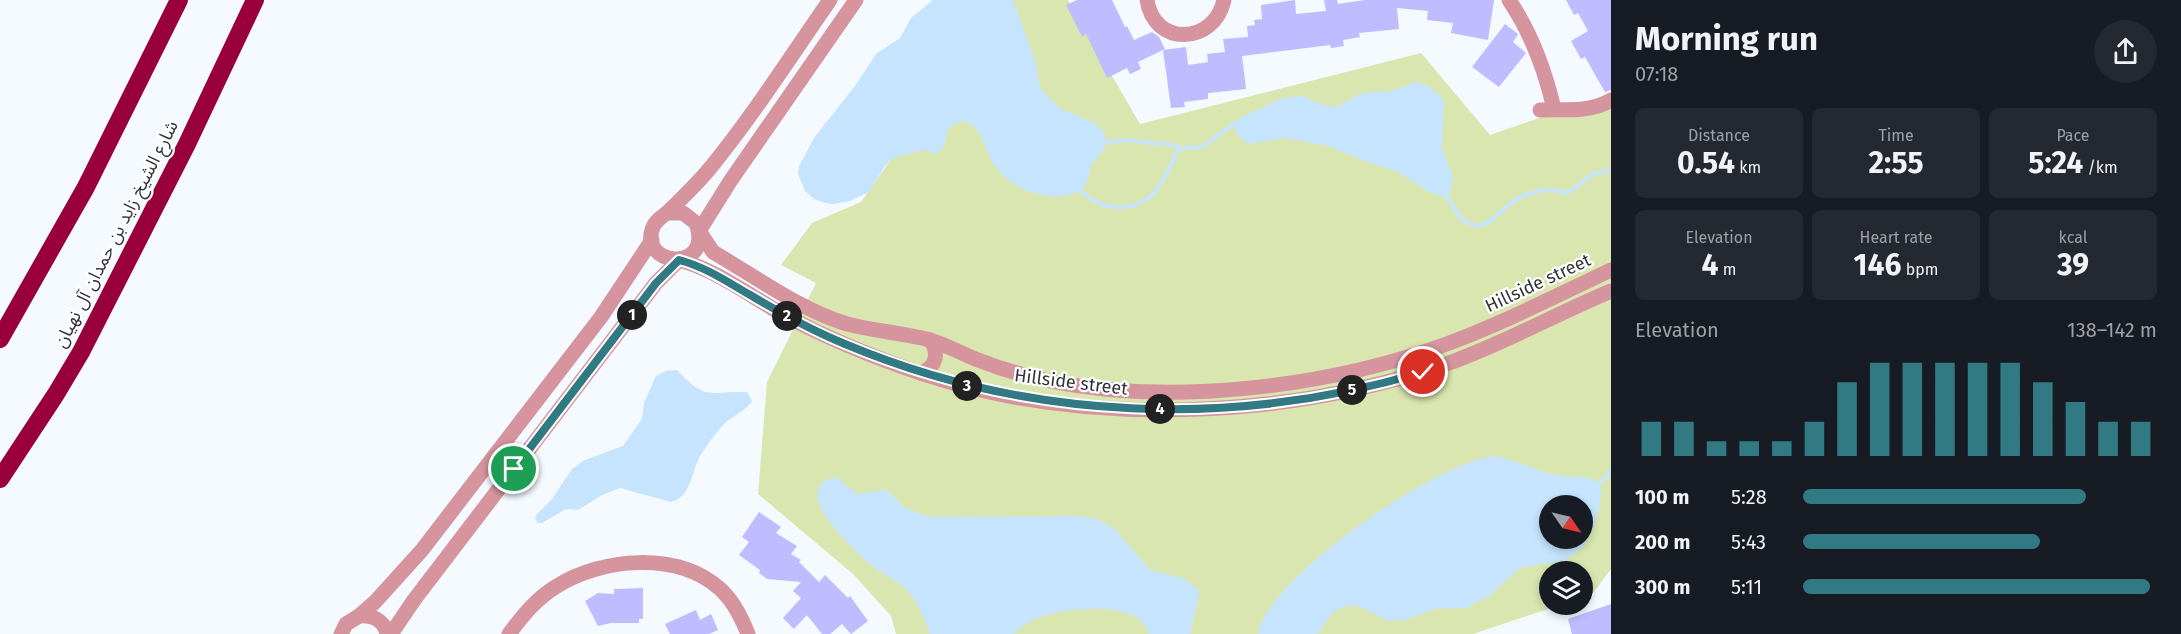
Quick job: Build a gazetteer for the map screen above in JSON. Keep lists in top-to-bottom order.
{
  "streets": {
    "highway": ["شارع الشيخ زايد بن حمدان آل نهيان"],
    "street": ["Hillside street"]
  },
  "north": "bottom right",
  "page": {
    "heading": ["Morning run", "07:18"],
    "stats": [
      ["Distance", "0.54 km"],
      ["Time", "2:55"],
      ["Pace", "5:24 /km"],
      ["Elevation", "4 m"],
      ["Heart rate", "146 bpm"],
      ["kcal", "39"]
    ],
    "pins": [
      "1",
      "2",
      "3",
      "5",
      "4"
    ],
    "chart": ["Elevation", "138–142 m"],
    "list": [
      {
        "name": "100 m",
        "note": "5:28"
      },
      {
        "name": "200 m",
        "note": "5:43"
      },
      {
        "name": "300 m",
        "note": "5:11"
      }
    ]
  }
}
